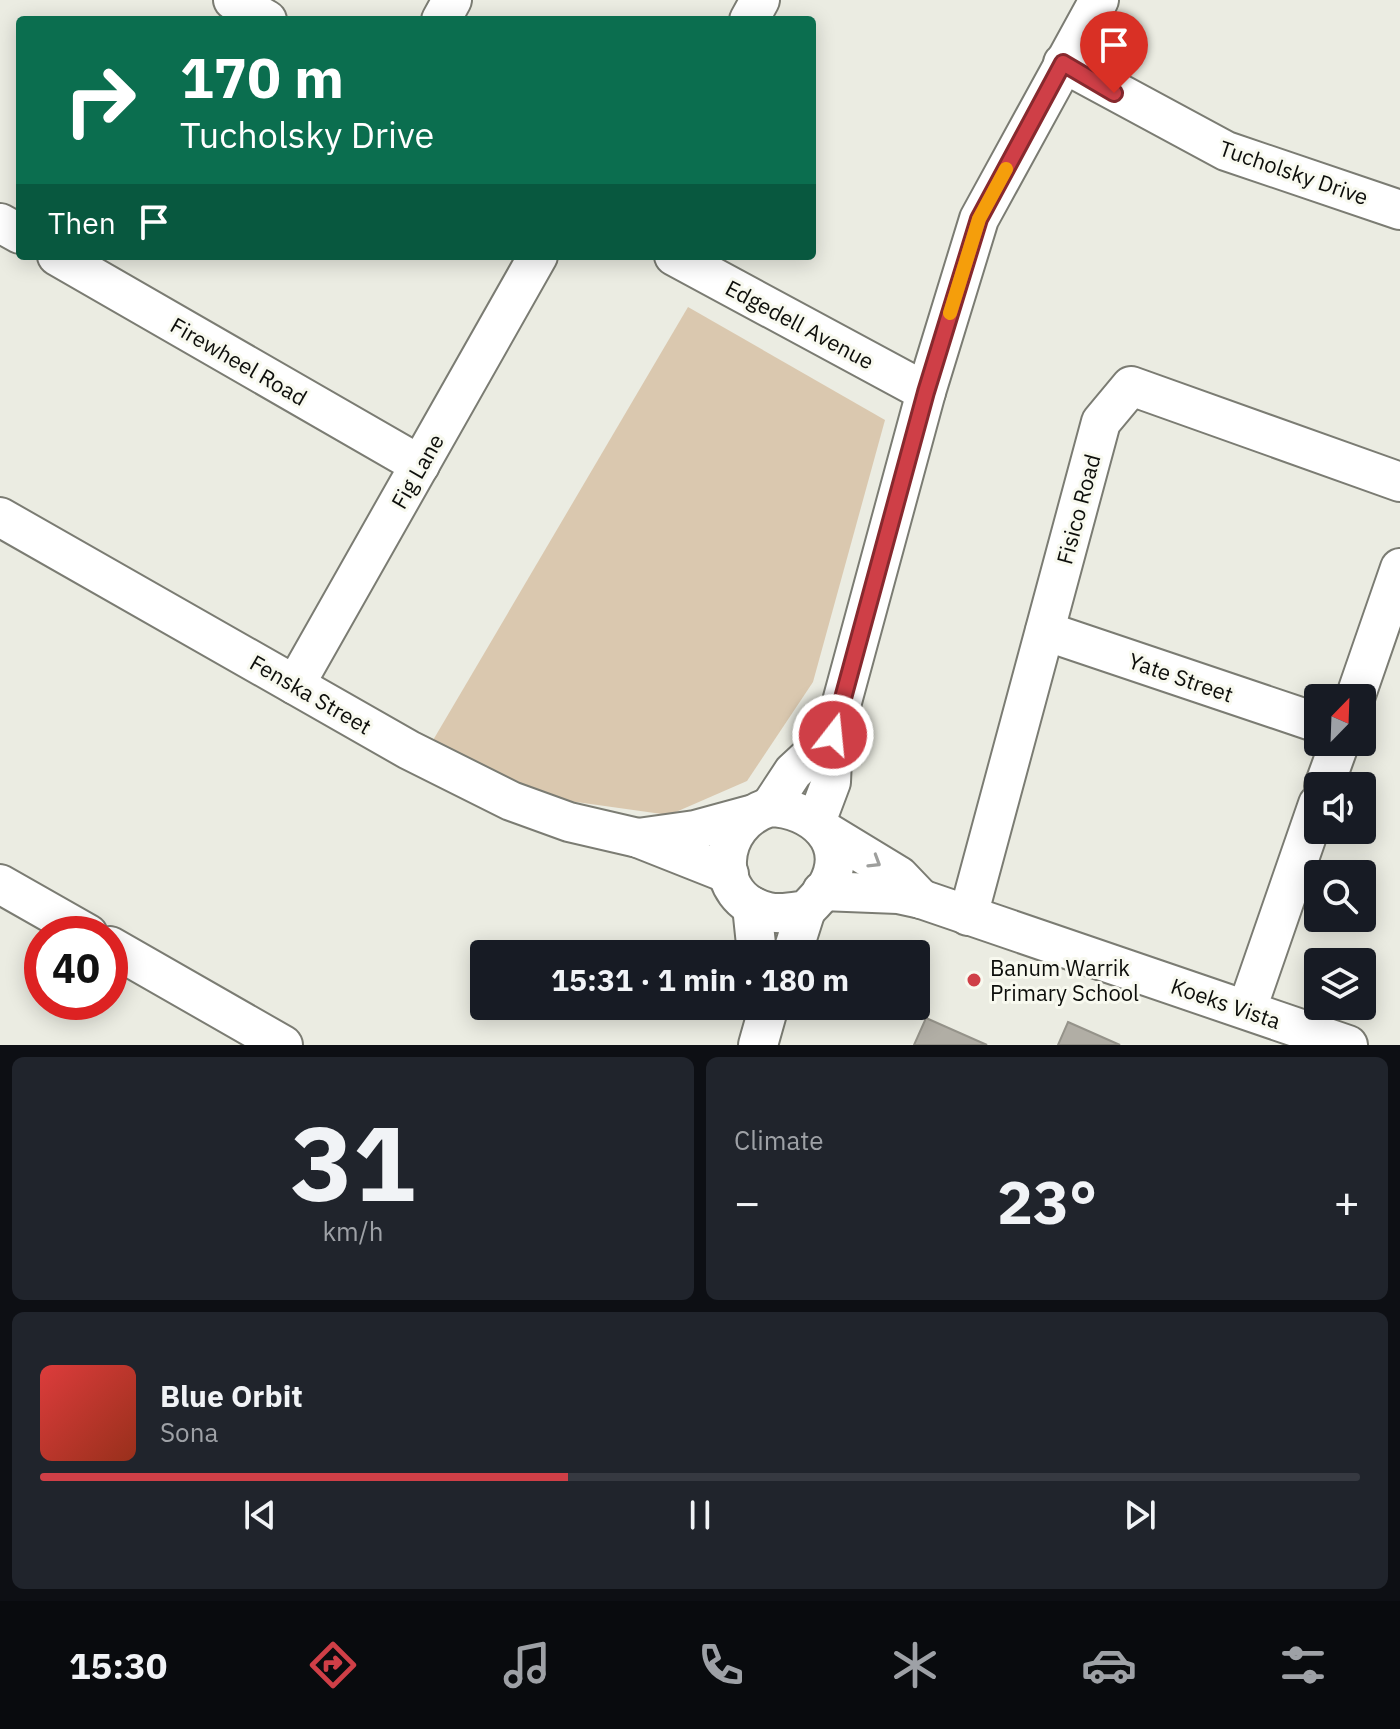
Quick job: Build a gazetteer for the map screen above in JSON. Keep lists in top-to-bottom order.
{
  "streets": {
    "street": [
      "Tucholsky Drive",
      "Edgedell Avenue",
      "Firewheel Road",
      "Fig Lane",
      "Fisico Road",
      "Yate Street",
      "Fenska Street",
      "Koeks Vista"
    ]
  },
  "crossings": [
    ["Firewheel Road", "Fig Lane"],
    ["Fig Lane", "Fenska Street"],
    ["Fisico Road", "Yate Street"],
    ["Fisico Road", "Koeks Vista"]
  ],
  "places": ["Banum Warrik Primary School"],
  "north": "top right",
  "page": {
    "turn": ["170 m", "Tucholsky Drive"],
    "then": "Then",
    "limit": "40",
    "trip": "15:31 · 1 min · 180 m",
    "tile": [
      ["31", "km/h"],
      "Climate"
    ],
    "heat": ["−", "23°", "+"],
    "song": ["Blue Orbit", "Sona"],
    "tabs": "15:30"
  }
}
